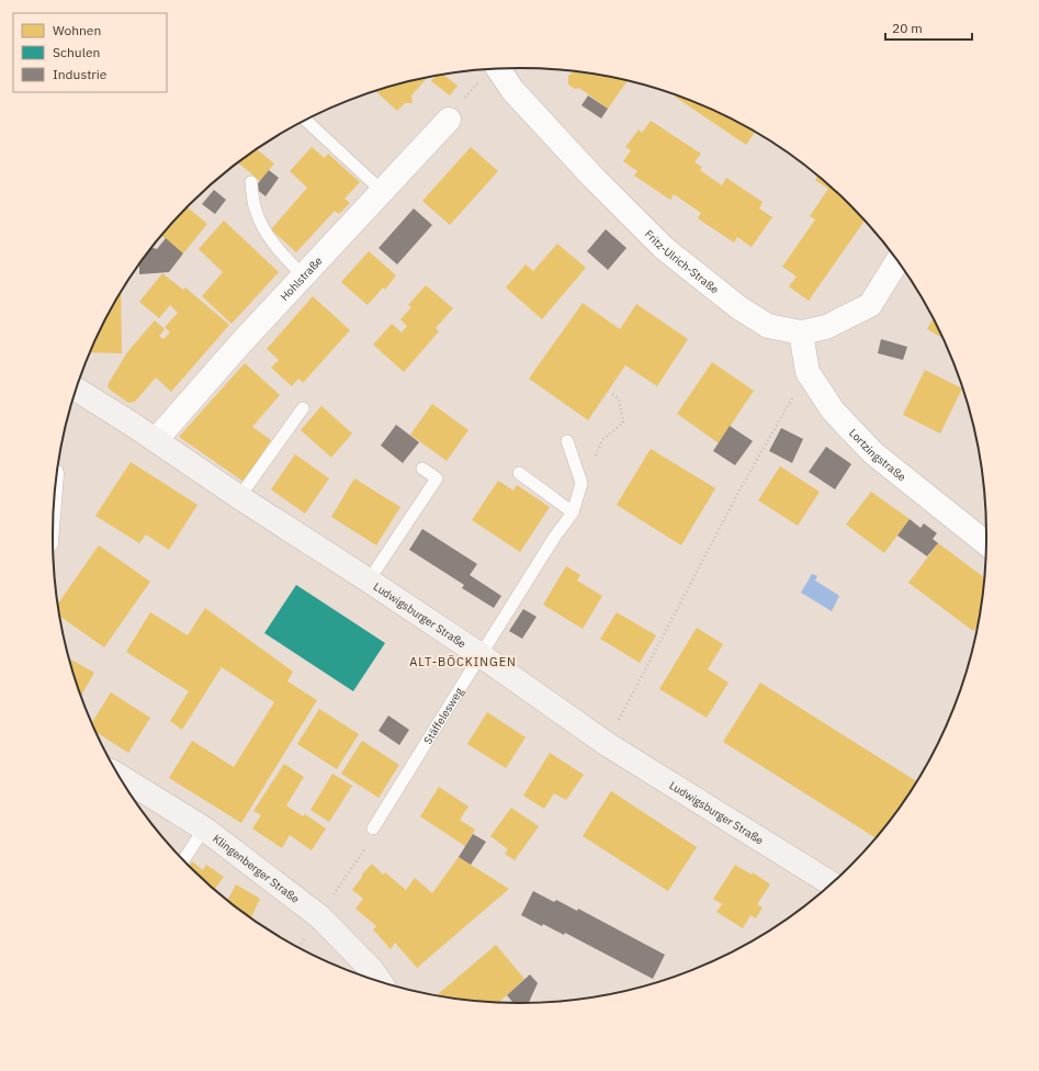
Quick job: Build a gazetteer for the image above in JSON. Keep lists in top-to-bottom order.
{
  "streets": {
    "street": [
      "Fritz-Ulrich-Straße",
      "Hohlstraße",
      "Lortzingstraße",
      "Ludwigsburger Straße",
      "Klingenberger Straße"
    ],
    "lane": ["Stäffelesweg"]
  },
  "crossings": [
    ["Fritz-Ulrich-Straße", "Lortzingstraße"],
    ["Hohlstraße", "Ludwigsburger Straße"],
    ["Ludwigsburger Straße", "Stäffelesweg"]
  ],
  "districts": ["ALT-BÖCKINGEN"],
  "legend": ["Wohnen", "Schulen", "Industrie"],
  "scale_bar": "20 m"
}
